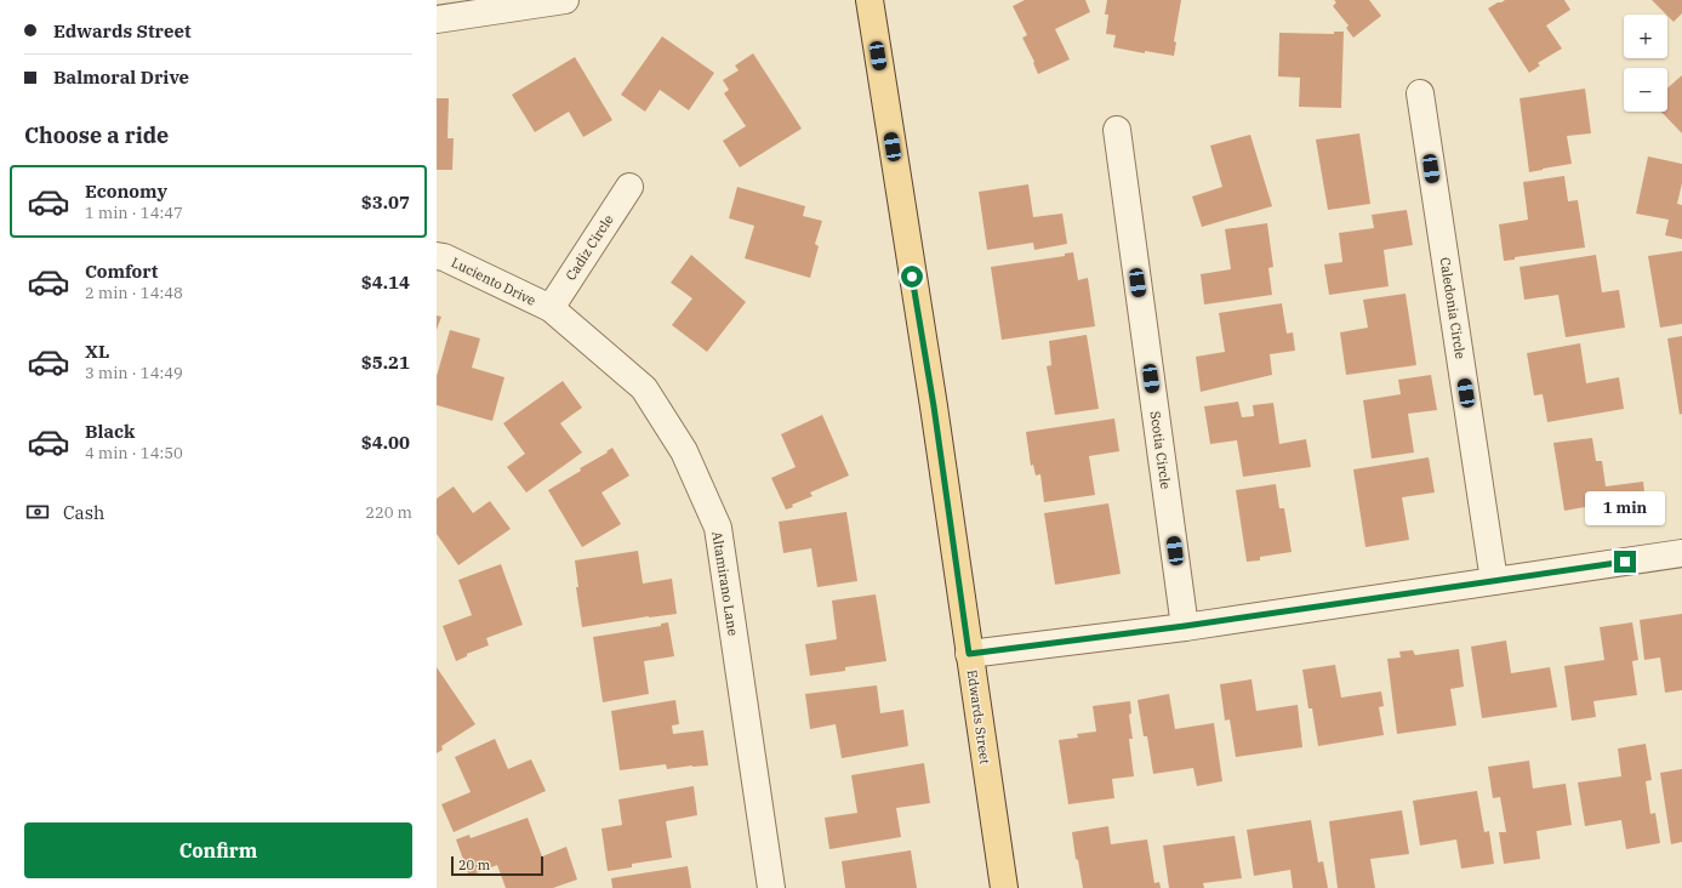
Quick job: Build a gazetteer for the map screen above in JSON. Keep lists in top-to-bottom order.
{
  "streets": {
    "main road": ["Edwards Street"],
    "street": [
      "Cadiz Circle",
      "Luciento Drive",
      "Caledonia Circle",
      "Scotia Circle",
      "Altamirano Lane"
    ]
  },
  "crossings": [
    ["Cadiz Circle", "Luciento Drive"],
    ["Cadiz Circle", "Altamirano Lane"],
    ["Luciento Drive", "Altamirano Lane"]
  ],
  "scale_bar": "20 m",
  "page": {
    "banner": ["Edwards Street", "Balmoral Drive"],
    "map_buttons": ["+", "−"],
    "heading": "Choose a ride",
    "list": [
      {
        "name": "Economy",
        "note": "1 min · 14:47",
        "value": "$3.07"
      },
      {
        "name": "Comfort",
        "note": "2 min · 14:48",
        "value": "$4.14"
      },
      {
        "name": "XL",
        "note": "3 min · 14:49",
        "value": "$5.21"
      },
      {
        "name": "Black",
        "note": "4 min · 14:50",
        "value": "$4.00"
      }
    ],
    "pay": ["Cash", "220 m"],
    "bubble": "1 min",
    "buttons": "Confirm",
    "scale": "20 m"
  }
}
